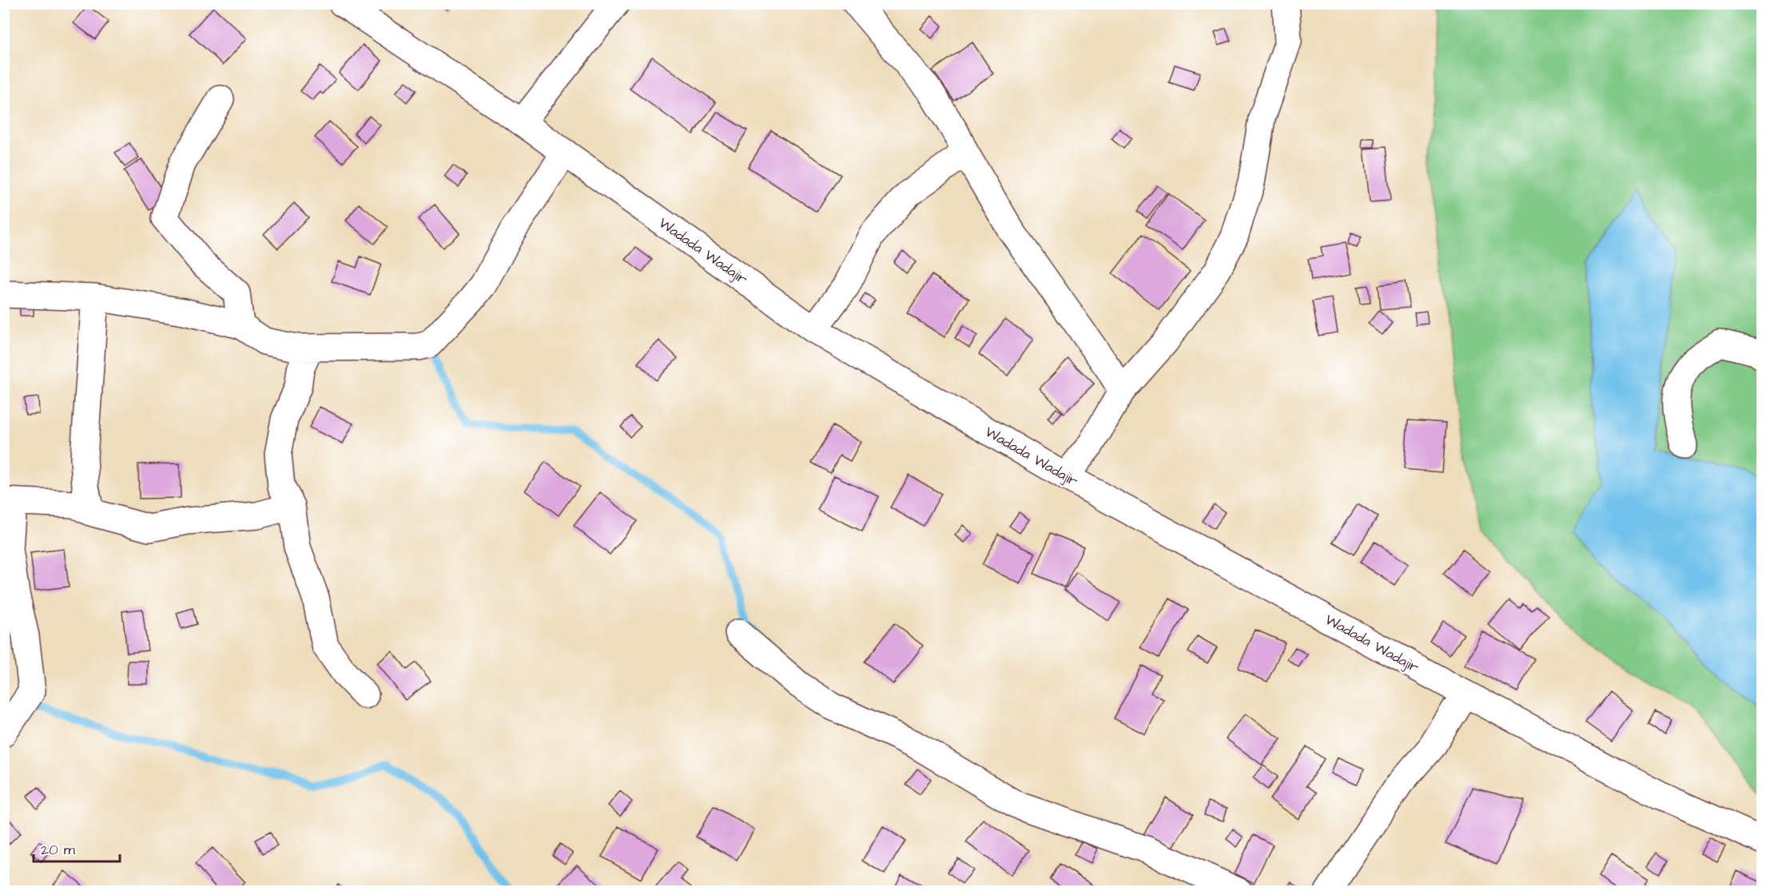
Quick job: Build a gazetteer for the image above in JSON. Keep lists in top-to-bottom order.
{
  "streets": {
    "street": ["Wadada Wadajir"]
  },
  "scale_bar": "20 m"
}
